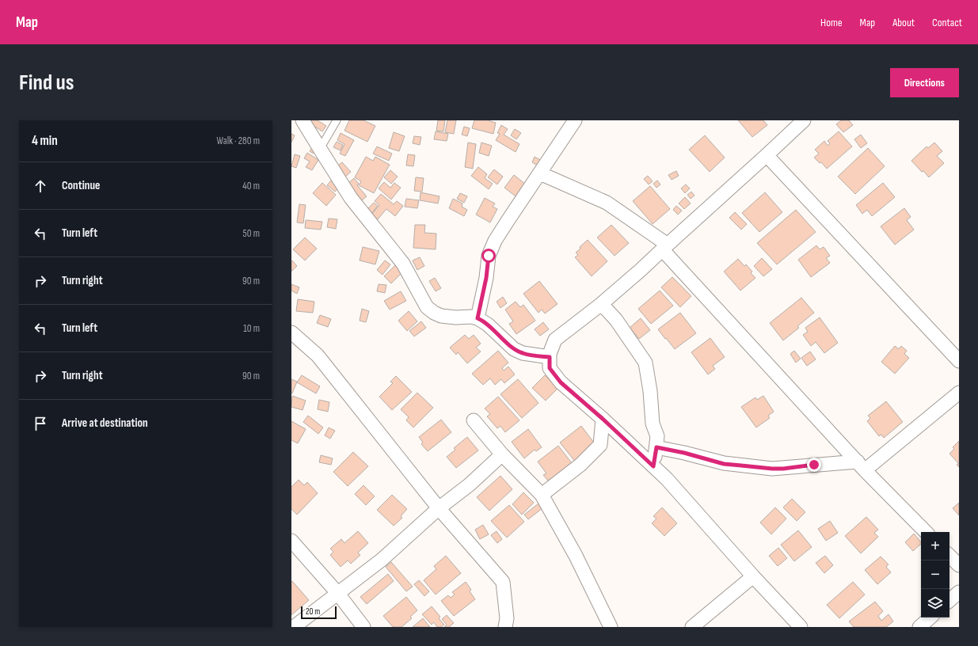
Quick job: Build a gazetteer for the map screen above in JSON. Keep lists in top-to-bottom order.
{
  "scale_bar": "20 m",
  "page": {
    "header": "Map",
    "nav": [
      "Home",
      "Map",
      "About",
      "Contact"
    ],
    "buttons": "Directions",
    "title": "Find us",
    "heading": ["4 min", "Walk · 280 m"],
    "list": [
      ["Continue", "40 m"],
      ["Turn left", "50 m"],
      ["Turn right", "90 m"],
      ["Turn left", "10 m"],
      ["Turn right", "90 m"],
      "Arrive at destination"
    ],
    "map_buttons": ["+", "−"],
    "scale": "20 m"
  }
}
